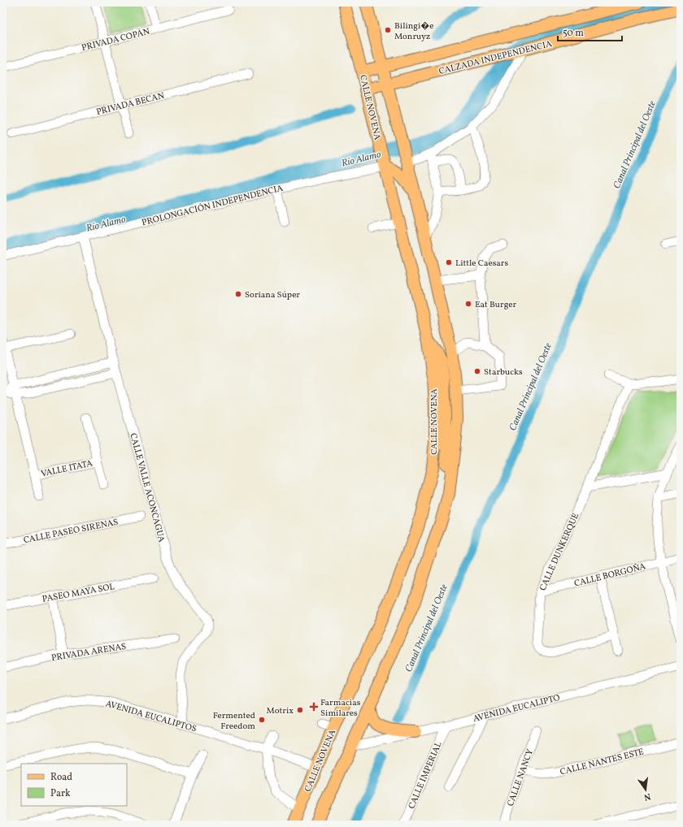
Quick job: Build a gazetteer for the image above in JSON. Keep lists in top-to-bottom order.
{
  "streets": {
    "main road": ["CALZADA INDEPENDENCIA", "CALLE NOVENA"],
    "street": [
      "PRIVADA COPÁN",
      "PRIVADA BECAN",
      "PROLONGACIÓN INDEPENDENCIA",
      "VALLE ITATA",
      "CALLE VALLE ACONCAGUA",
      "CALLE PASEO SIRENAS",
      "CALLE DUNKERQUE",
      "CALLE BORGOÑA",
      "PASEO MAYA SOL",
      "PRIVADA ARENAS",
      "AVENIDA EUCALIPTO",
      "AVENIDA EUCALIPTOS",
      "CALLE NANTES ESTE",
      "CALLE IMPERIAL",
      "CALLE NANCY"
    ]
  },
  "crossings": [
    ["CALZADA INDEPENDENCIA", "CALLE NOVENA"],
    ["CALLE NOVENA", "PROLONGACIÓN INDEPENDENCIA"],
    ["CALLE NOVENA", "AVENIDA EUCALIPTOS"],
    ["PROLONGACIÓN INDEPENDENCIA", "CALLE VALLE ACONCAGUA"],
    ["CALLE VALLE ACONCAGUA", "AVENIDA EUCALIPTOS"],
    ["CALLE DUNKERQUE", "CALLE BORGOÑA"],
    ["AVENIDA EUCALIPTO", "CALLE IMPERIAL"],
    ["CALLE NANTES ESTE", "CALLE NANCY"]
  ],
  "water": ["Canal Principal del Oeste", "Río Alamo"],
  "places": {
    "other": [
      "Bilingi�e Monruyz",
      "Little Caesars",
      "Soriana Súper",
      "Eat Burger",
      "Starbucks",
      "Motrix",
      "Fermented Freedom"
    ],
    "health": ["Farmacias Similares"]
  },
  "legend": ["Road", "Park"],
  "scale_bar": "50 m",
  "north": "bottom"
}
